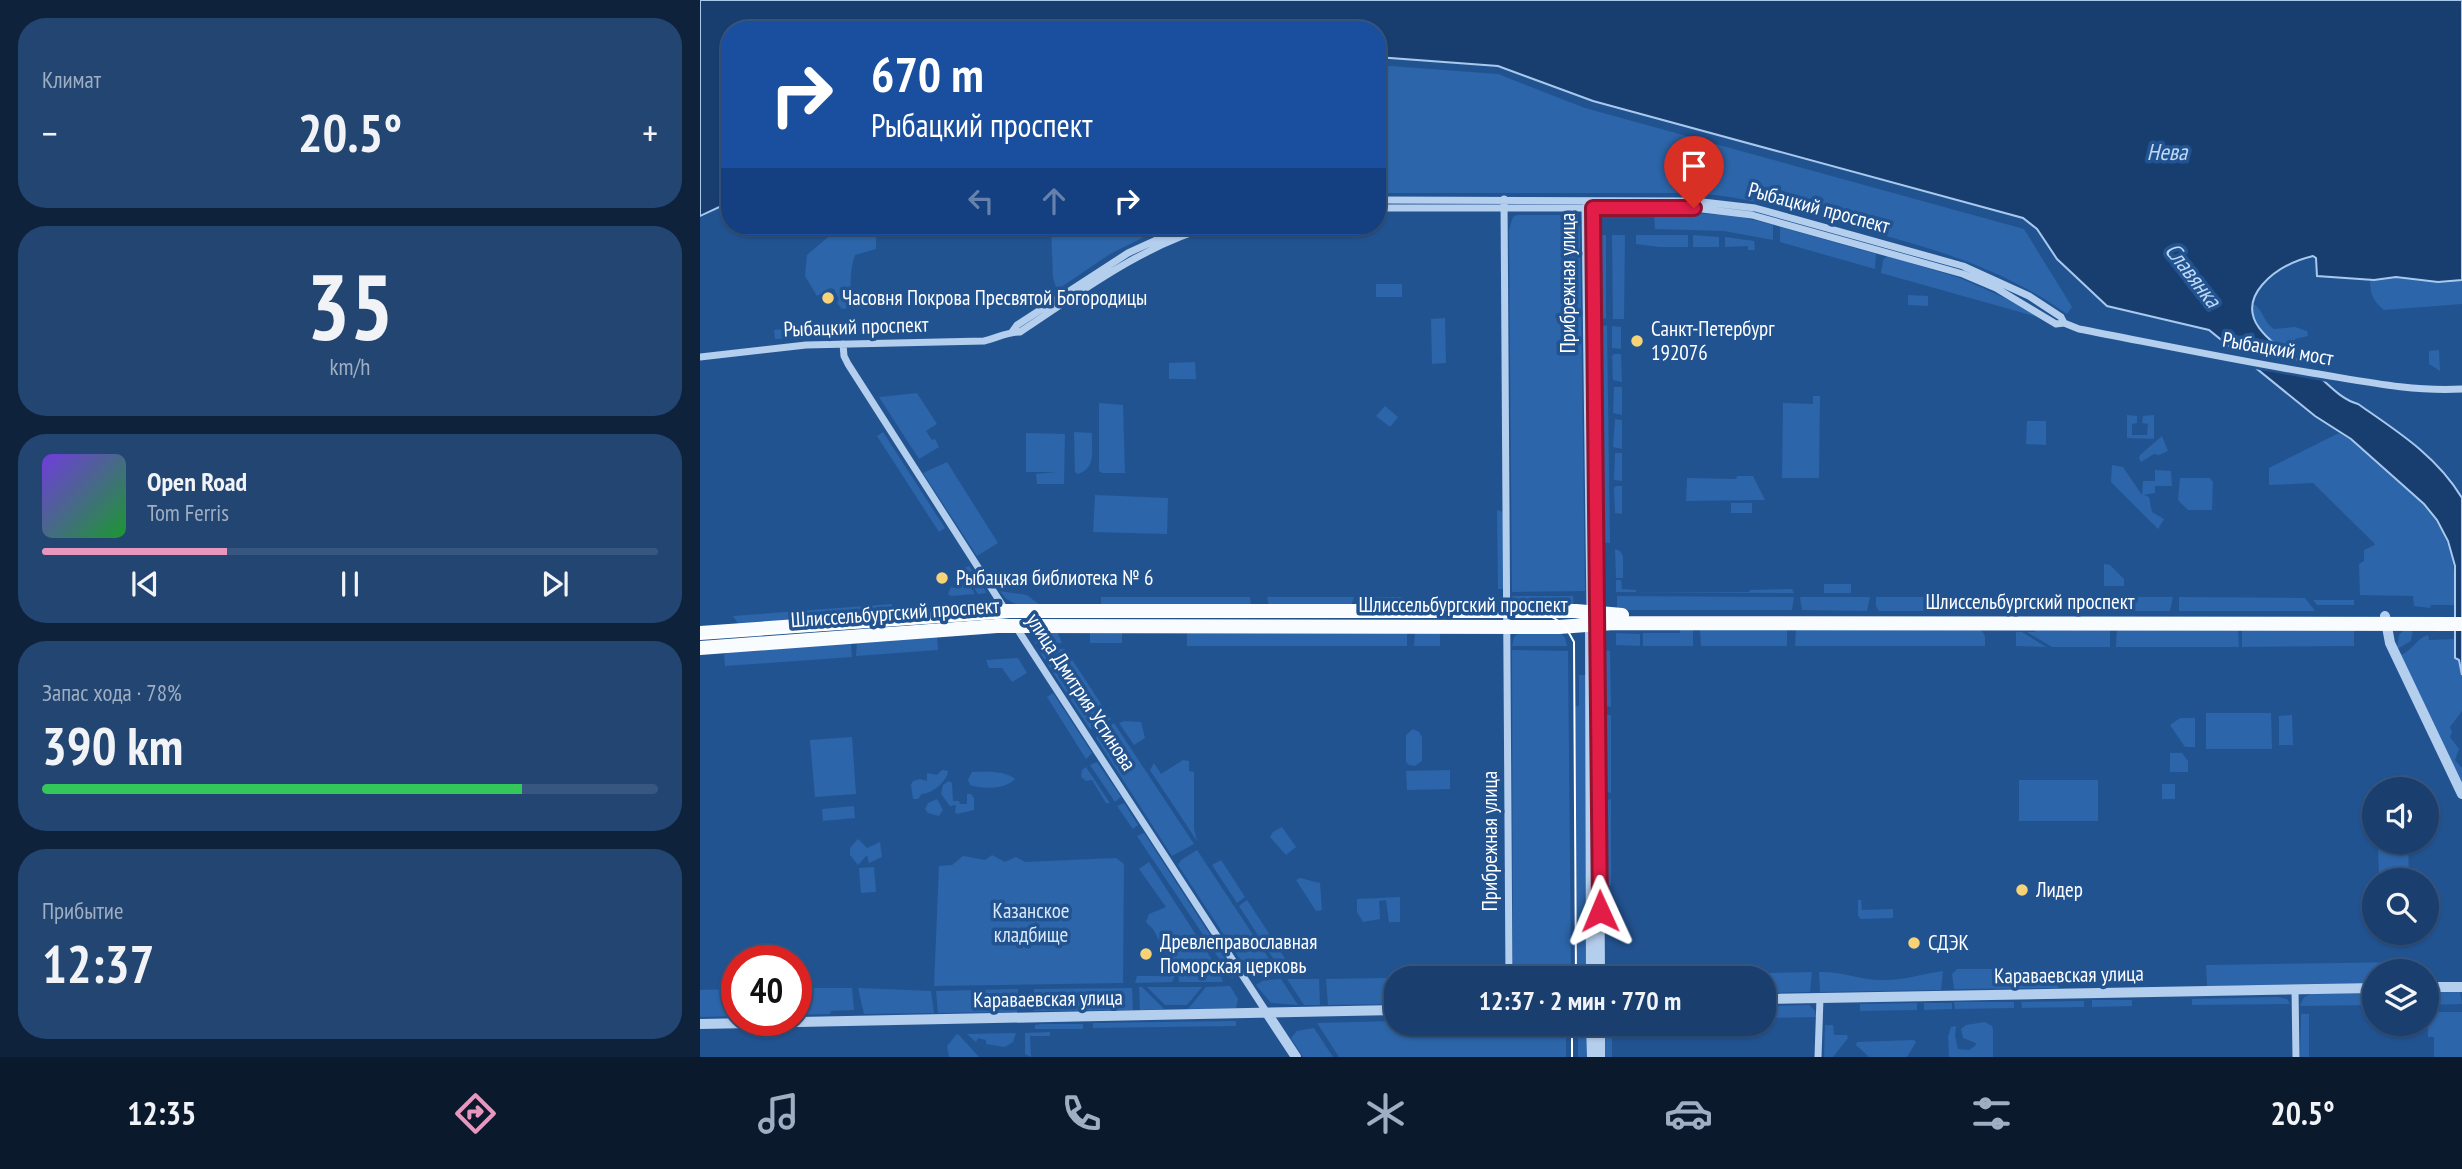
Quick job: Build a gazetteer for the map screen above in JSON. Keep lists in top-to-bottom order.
{
  "streets": {
    "main road": ["Шлиссельбургский проспект"],
    "street": [
      "Рыбацкий проспект",
      "Прибрежная улица",
      "Рыбацкий мост",
      "улица Дмитрия Устинова",
      "Караваевская улица"
    ]
  },
  "crossings": [
    ["Рыбацкий проспект", "Прибрежная улица"],
    ["Рыбацкий проспект", "Рыбацкий мост"],
    ["Рыбацкий проспект", "улица Дмитрия Устинова"],
    ["Прибрежная улица", "Шлиссельбургский проспект"],
    ["Шлиссельбургский проспект", "улица Дмитрия Устинова"],
    ["улица Дмитрия Устинова", "Караваевская улица"]
  ],
  "water": ["Нева", "Славянка"],
  "parks": ["Казанское кладбище"],
  "places": [
    "Часовня Покрова Пресвятой Богородицы",
    "Санкт-Петербург 192076",
    "Рыбацкая библиотека № 6",
    "Лидер",
    "СДЭК",
    "Древлеправославная Поморская церковь"
  ],
  "page": {
    "tile": [
      "Климат",
      ["35", "km/h"],
      ["Запас хода · 78%", "390 km"],
      ["Прибытие", "12:37"]
    ],
    "turn": ["670 m", "Рыбацкий проспект"],
    "heat": ["−", "20.5°", "+"],
    "song": ["Open Road", "Tom Ferris"],
    "limit": "40",
    "trip": "12:37 · 2 мин · 770 m",
    "tabs": ["12:35", "20.5°"]
  }
}
